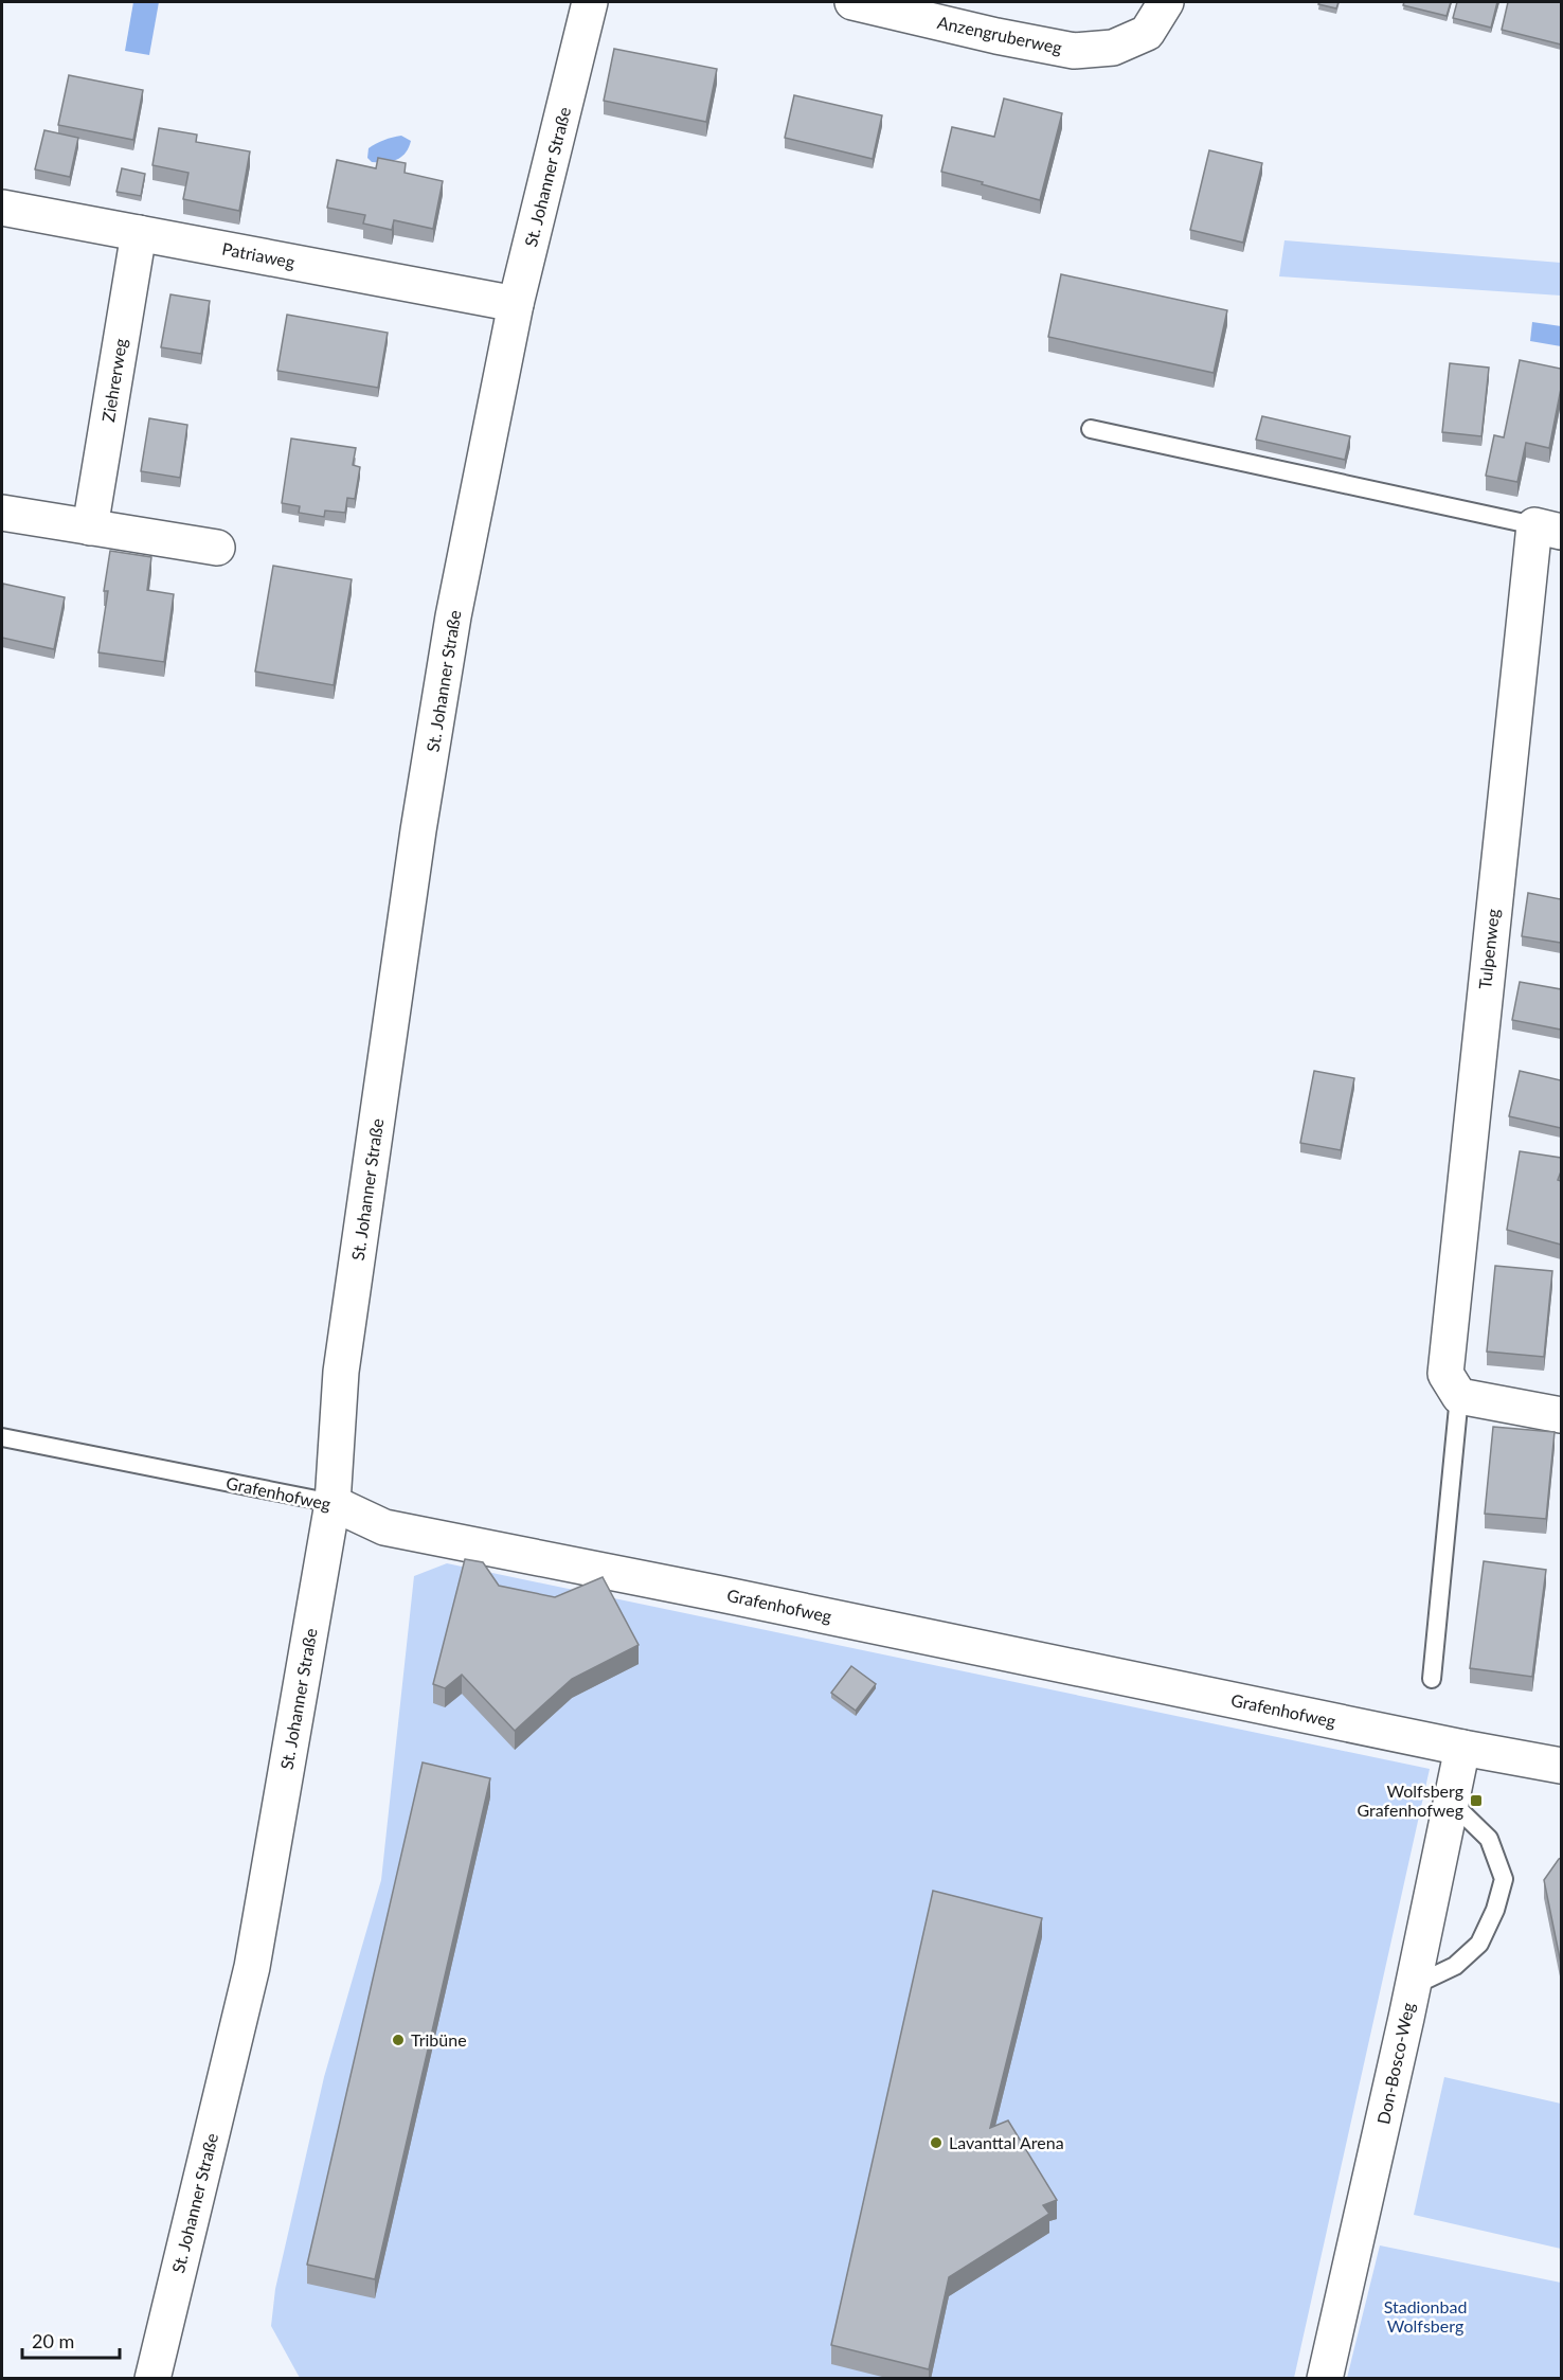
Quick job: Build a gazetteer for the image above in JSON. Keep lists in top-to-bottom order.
{
  "streets": {
    "street": [
      "Anzengruberweg",
      "St. Johanner Straße",
      "Patriaweg",
      "Ziehrerweg",
      "Tulpenweg",
      "Grafenhofweg",
      "Don-Bosco-Weg"
    ]
  },
  "crossings": [
    ["St. Johanner Straße", "Patriaweg"],
    ["St. Johanner Straße", "Grafenhofweg"],
    ["Patriaweg", "Ziehrerweg"],
    ["Grafenhofweg", "Don-Bosco-Weg"]
  ],
  "parks": ["Stadionbad Wolfsberg"],
  "places": {
    "transit": ["Wolfsberg Grafenhofweg"],
    "other": ["Tribüne", "Lavanttal Arena"]
  },
  "scale_bar": "20 m"
}
